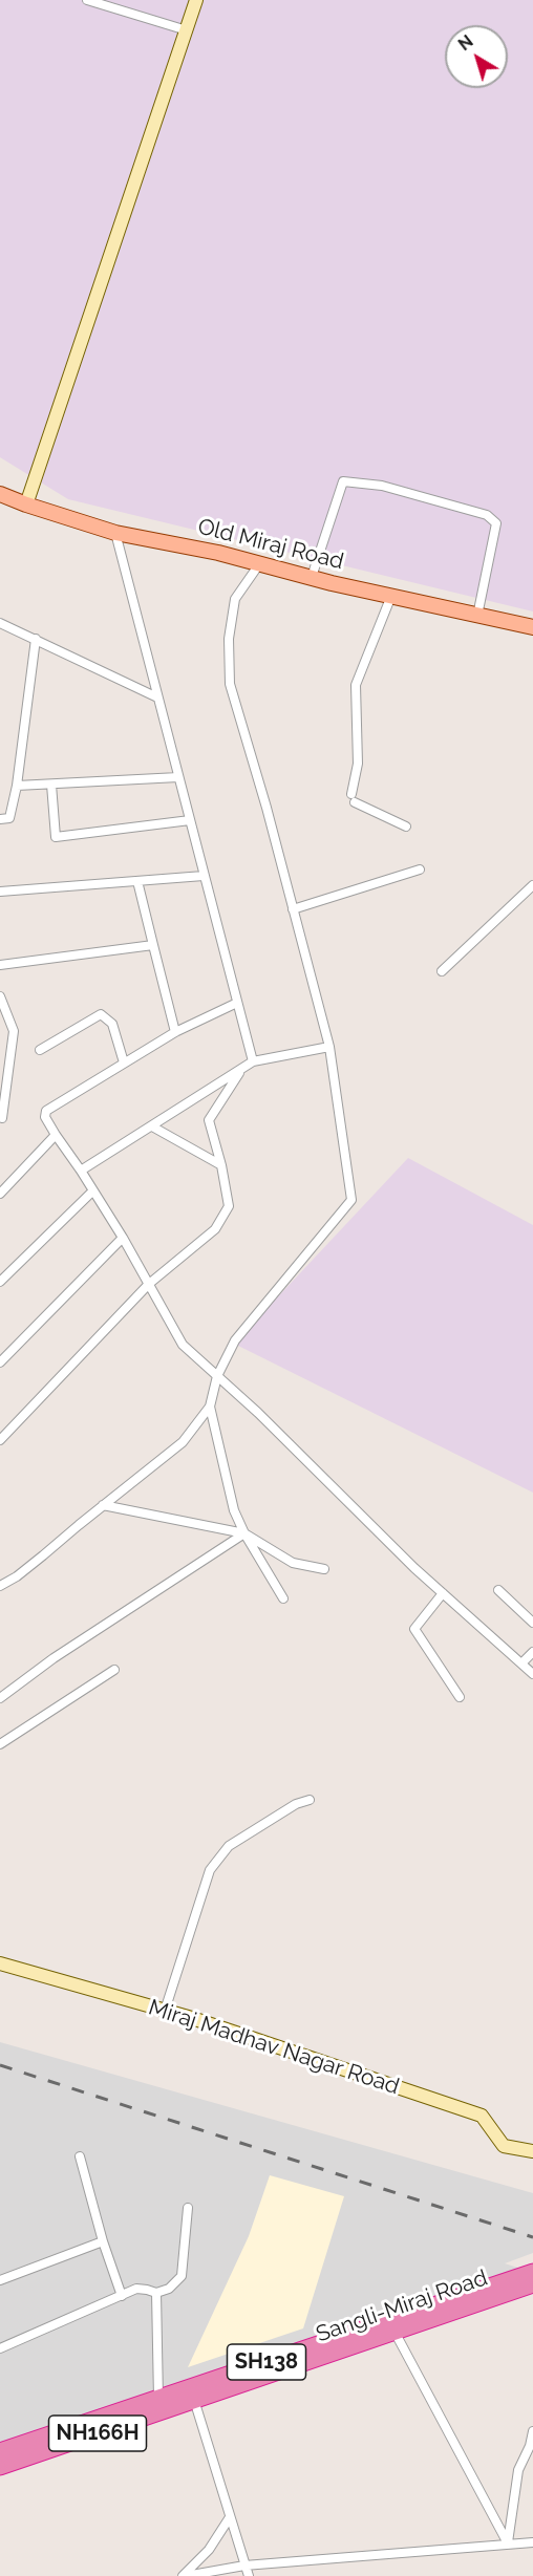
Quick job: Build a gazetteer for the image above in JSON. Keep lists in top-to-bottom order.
{
  "streets": {
    "highway": ["Sangli-Miraj Road", "SH138", "NH166H"],
    "main road": ["Old Miraj Road"],
    "street": ["Miraj Madhav Nagar Road"]
  },
  "north": "top left"
}
